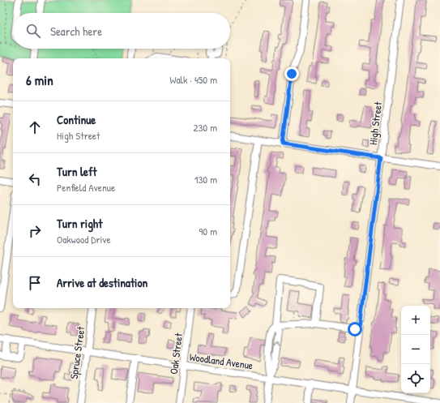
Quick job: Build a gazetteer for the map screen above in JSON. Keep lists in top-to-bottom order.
{
  "streets": {
    "street": [
      "High Street",
      "Spruce Street",
      "Oak Street",
      "Woodland Avenue"
    ]
  },
  "crossings": [
    ["High Street", "Woodland Avenue"],
    ["Spruce Street", "Woodland Avenue"],
    ["Oak Street", "Woodland Avenue"]
  ],
  "page": {
    "search": "Search here",
    "heading": ["6 min", "Walk · 450 m"],
    "list": [
      ["Continue", "High Street", "230 m"],
      ["Turn left", "Penfield Avenue", "130 m"],
      ["Turn right", "Oakwood Drive", "90 m"],
      "Arrive at destination"
    ],
    "map_buttons": ["+", "−"]
  }
}
